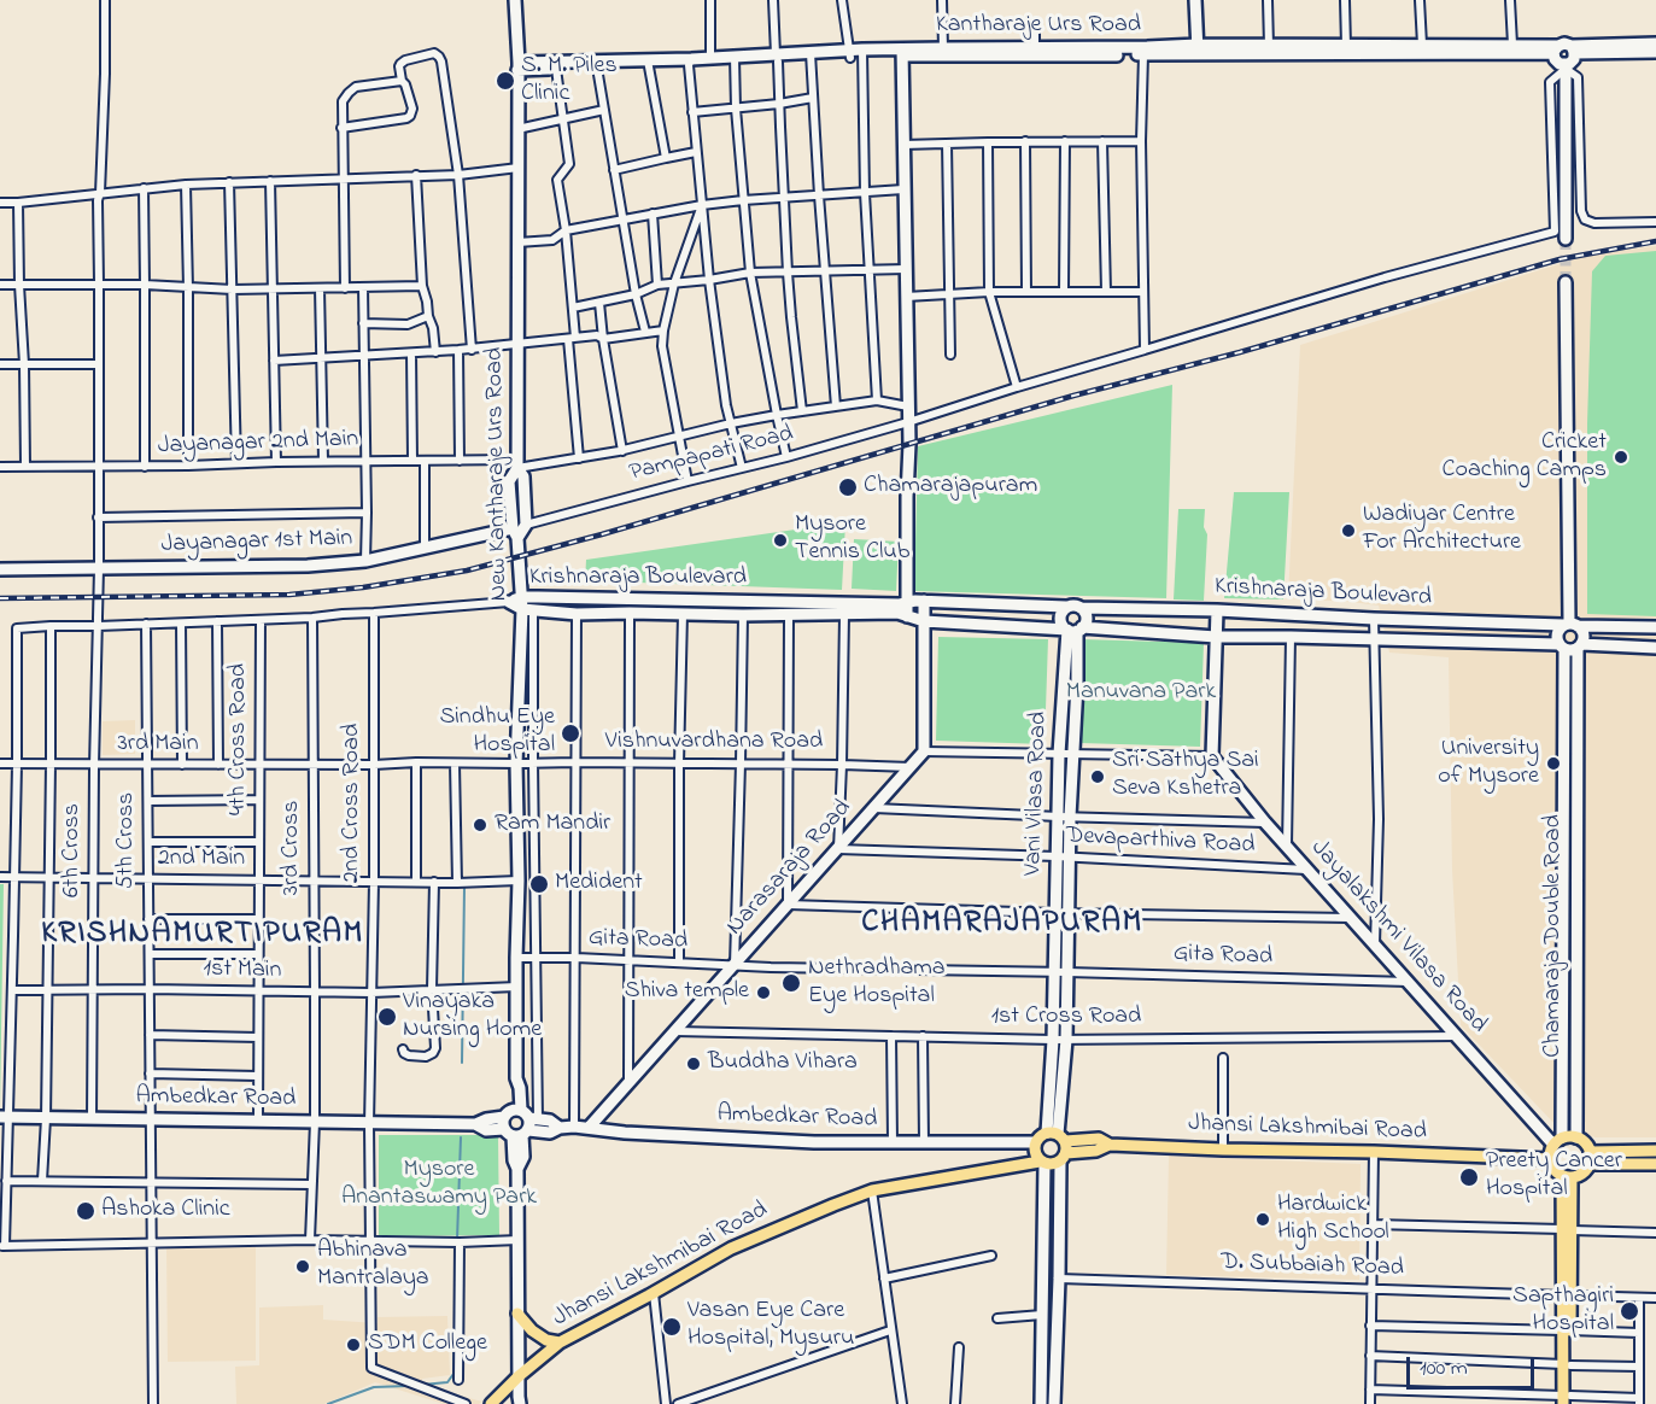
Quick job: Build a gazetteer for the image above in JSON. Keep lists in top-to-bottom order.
{
  "streets": {
    "main road": ["Jhansi Lakshmibai Road"],
    "street": [
      "Kantharaje Urs Road",
      "Jayanagar 2nd Main",
      "Pampapati Road",
      "New Kantharaje Urs Road",
      "Jayanagar 1st Main",
      "Krishnaraja Boulevard",
      "4th Cross Road",
      "Vishnuvardhana Road",
      "3rd Main",
      "Vani Vilasa Road",
      "2nd Cross Road",
      "5th Cross",
      "Devaparthiva Road",
      "3rd Cross",
      "6th Cross",
      "2nd Main",
      "Narasaraja Road",
      "Chamaraja Double Road",
      "Jayalakshmi Vilasa Road",
      "Gita Road",
      "1st Main",
      "1st Cross Road",
      "Ambedkar Road",
      "D. Subbaiah Road"
    ]
  },
  "crossings": [
    ["Kantharaje Urs Road", "Pampapati Road"],
    ["Kantharaje Urs Road", "New Kantharaje Urs Road"],
    ["Jayanagar 2nd Main", "New Kantharaje Urs Road"],
    ["Jayanagar 2nd Main", "6th Cross"],
    ["Pampapati Road", "New Kantharaje Urs Road"],
    ["New Kantharaje Urs Road", "Jayanagar 1st Main"],
    ["New Kantharaje Urs Road", "Krishnaraja Boulevard"],
    ["New Kantharaje Urs Road", "Vishnuvardhana Road"],
    ["New Kantharaje Urs Road", "3rd Main"],
    ["New Kantharaje Urs Road", "2nd Main"],
    ["New Kantharaje Urs Road", "Gita Road"],
    ["New Kantharaje Urs Road", "1st Main"],
    ["New Kantharaje Urs Road", "Ambedkar Road"],
    ["New Kantharaje Urs Road", "Jhansi Lakshmibai Road"],
    ["Jayanagar 1st Main", "6th Cross"],
    ["Krishnaraja Boulevard", "Vani Vilasa Road"],
    ["Krishnaraja Boulevard", "Chamaraja Double Road"],
    ["4th Cross Road", "3rd Main"],
    ["4th Cross Road", "2nd Main"],
    ["4th Cross Road", "1st Main"],
    ["4th Cross Road", "Ambedkar Road"],
    ["Vishnuvardhana Road", "3rd Main"],
    ["Vishnuvardhana Road", "Narasaraja Road"],
    ["3rd Main", "2nd Cross Road"],
    ["3rd Main", "5th Cross"],
    ["3rd Main", "3rd Cross"],
    ["3rd Main", "6th Cross"],
    ["Vani Vilasa Road", "Devaparthiva Road"],
    ["Vani Vilasa Road", "Gita Road"],
    ["Vani Vilasa Road", "1st Cross Road"],
    ["Vani Vilasa Road", "Jhansi Lakshmibai Road"],
    ["Vani Vilasa Road", "D. Subbaiah Road"],
    ["2nd Cross Road", "2nd Main"],
    ["2nd Cross Road", "1st Main"],
    ["2nd Cross Road", "Ambedkar Road"],
    ["5th Cross", "2nd Main"],
    ["5th Cross", "1st Main"],
    ["5th Cross", "Ambedkar Road"],
    ["Devaparthiva Road", "Narasaraja Road"],
    ["Devaparthiva Road", "Jayalakshmi Vilasa Road"],
    ["3rd Cross", "2nd Main"],
    ["3rd Cross", "1st Main"],
    ["3rd Cross", "Ambedkar Road"],
    ["6th Cross", "2nd Main"],
    ["6th Cross", "1st Main"],
    ["6th Cross", "Ambedkar Road"],
    ["Narasaraja Road", "Gita Road"],
    ["Narasaraja Road", "1st Cross Road"],
    ["Narasaraja Road", "Ambedkar Road"],
    ["Chamaraja Double Road", "Jayalakshmi Vilasa Road"],
    ["Chamaraja Double Road", "Jhansi Lakshmibai Road"],
    ["Jayalakshmi Vilasa Road", "Gita Road"],
    ["Jayalakshmi Vilasa Road", "1st Cross Road"],
    ["Jayalakshmi Vilasa Road", "Jhansi Lakshmibai Road"]
  ],
  "districts": ["CHAMARAJAPURAM", "KRISHNAMURTIPURAM"],
  "parks": ["Manuvana Park", "Mysore Anantaswamy Park"],
  "places": [
    "S. M. Piles Clinic",
    "Cricket Coaching Camps",
    "Chamarajapuram",
    "Wadiyar Centre For Architecture",
    "Mysore Tennis Club",
    "Sindhu Eye Hospital",
    "University of Mysore",
    "Sri Sathya Sai Seva Kshetra",
    "Ram Mandir",
    "Medident",
    "Nethradhama Eye Hospital",
    "Shiva temple",
    "Vinayaka Nursing Home",
    "Buddha Vihara",
    "Preety Cancer Hospital",
    "Ashoka Clinic",
    "Hardwick High School",
    "Abhinava Mantralaya",
    "Sapthagiri Hospital",
    "Vasan Eye Care Hospital, Mysuru",
    "SDM College"
  ],
  "scale_bar": "100 m"
}
